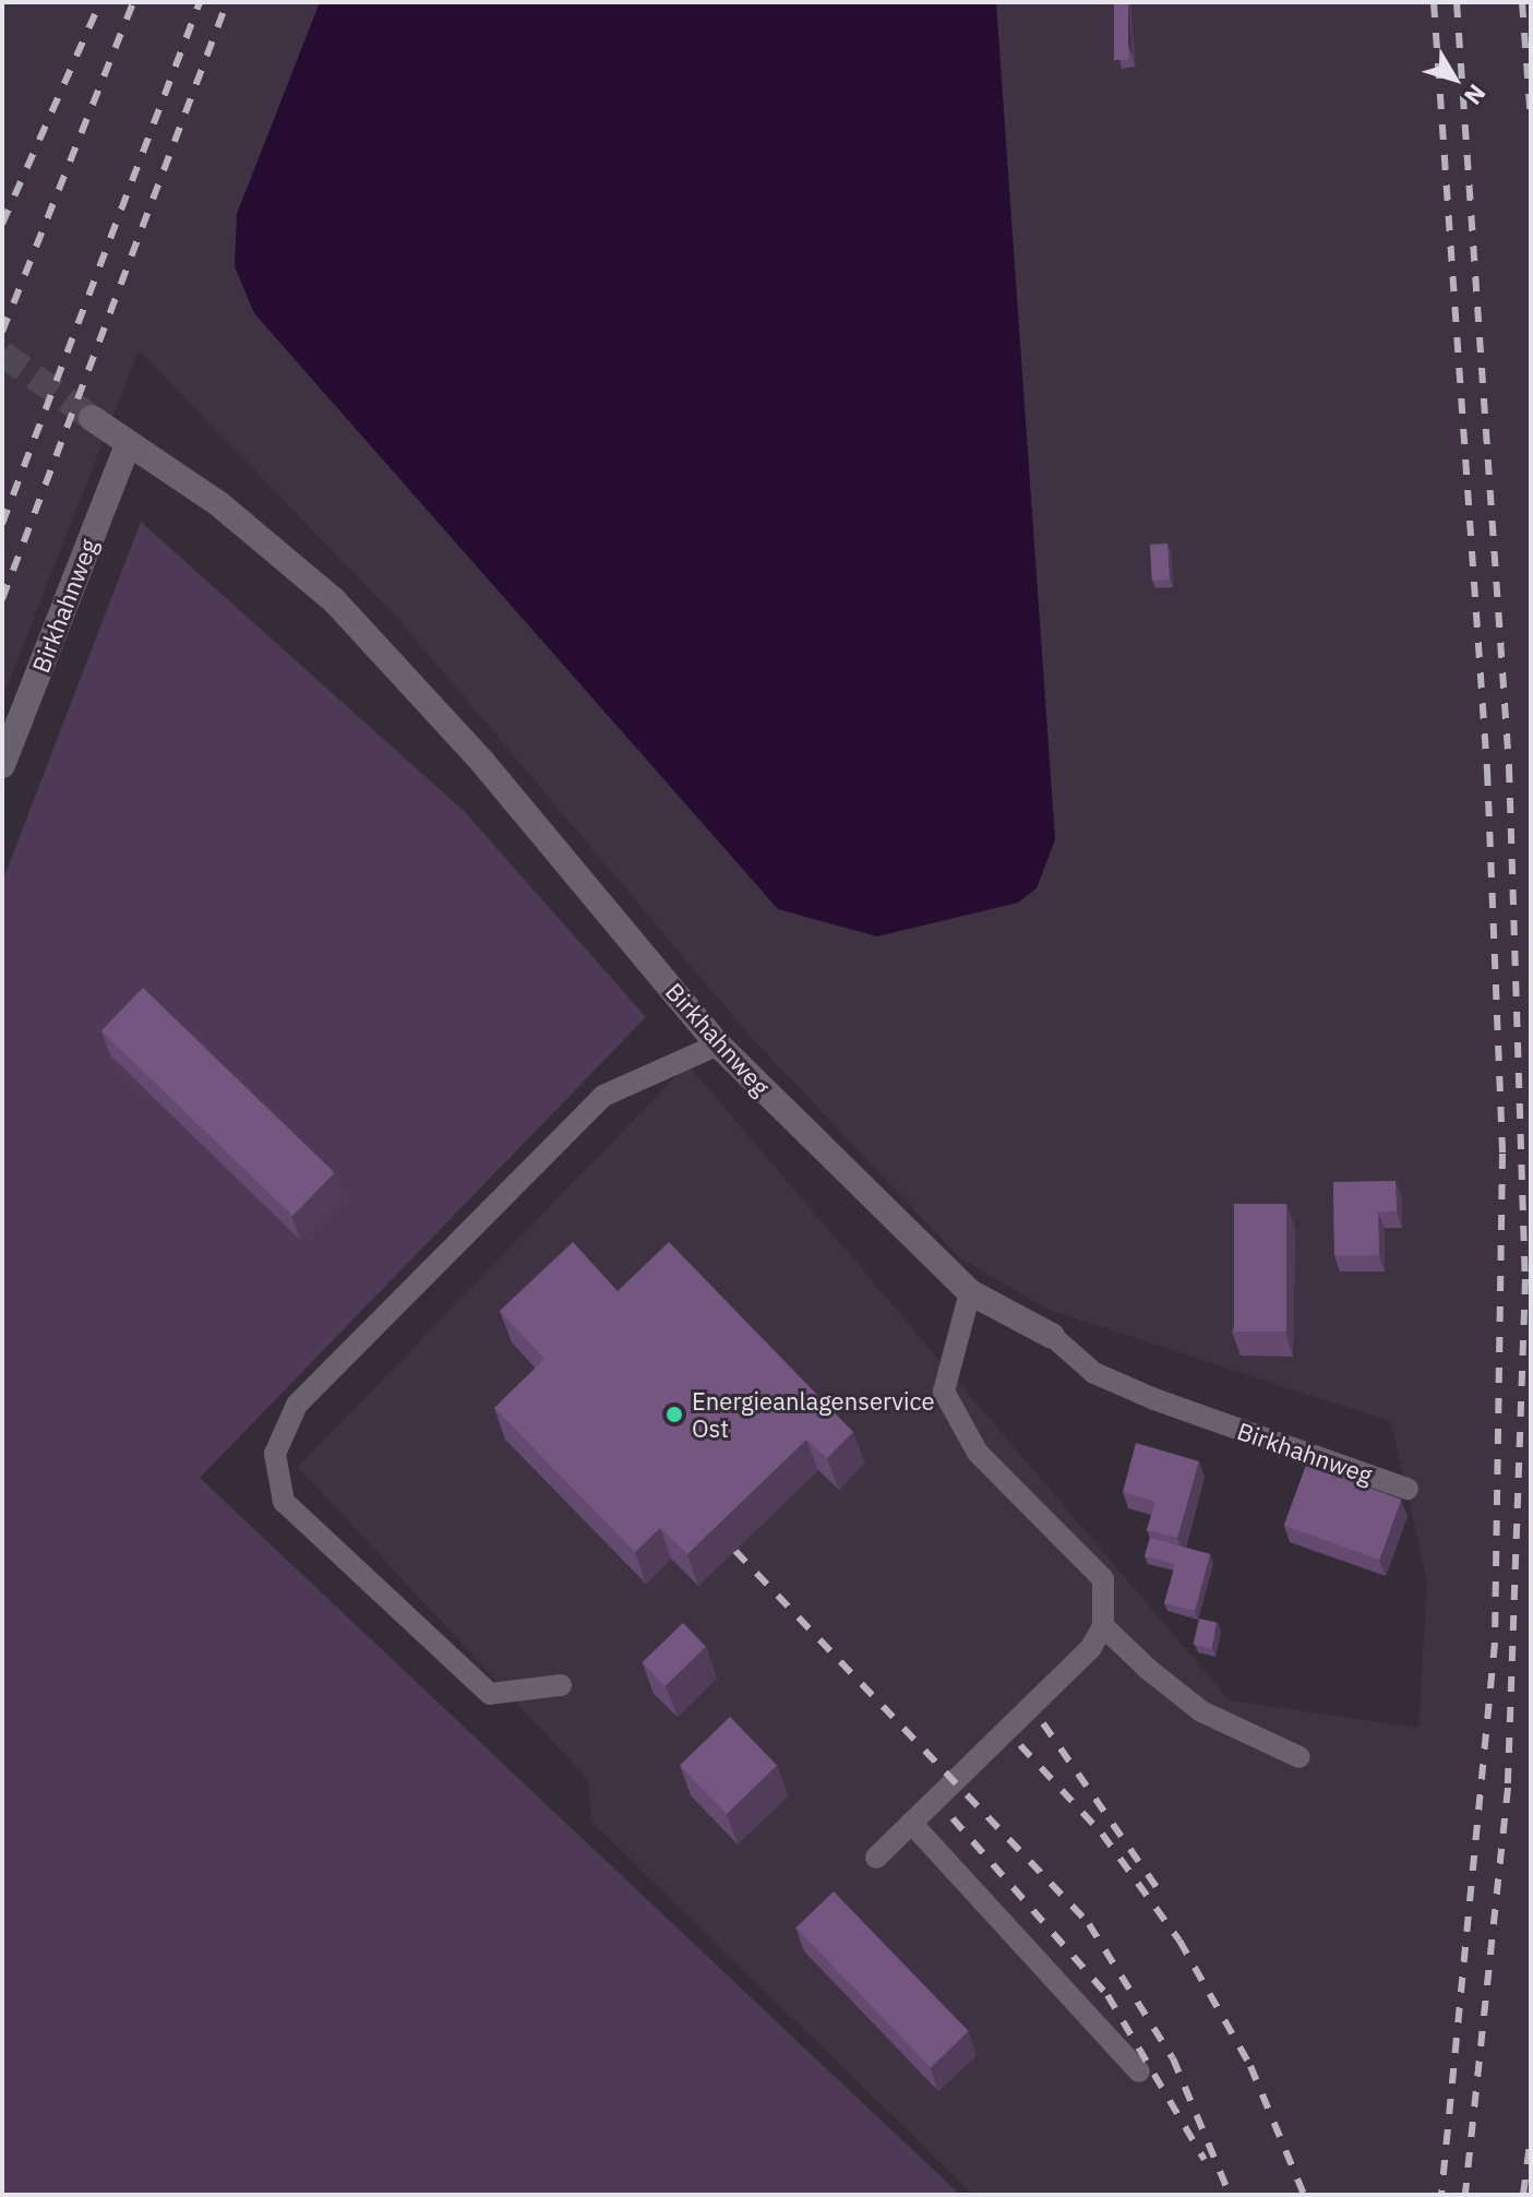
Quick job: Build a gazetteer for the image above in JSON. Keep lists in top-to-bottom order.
{
  "streets": {
    "street": ["Birkhahnweg"]
  },
  "places": ["Energieanlagenservice Ost"],
  "north": "bottom right"
}
